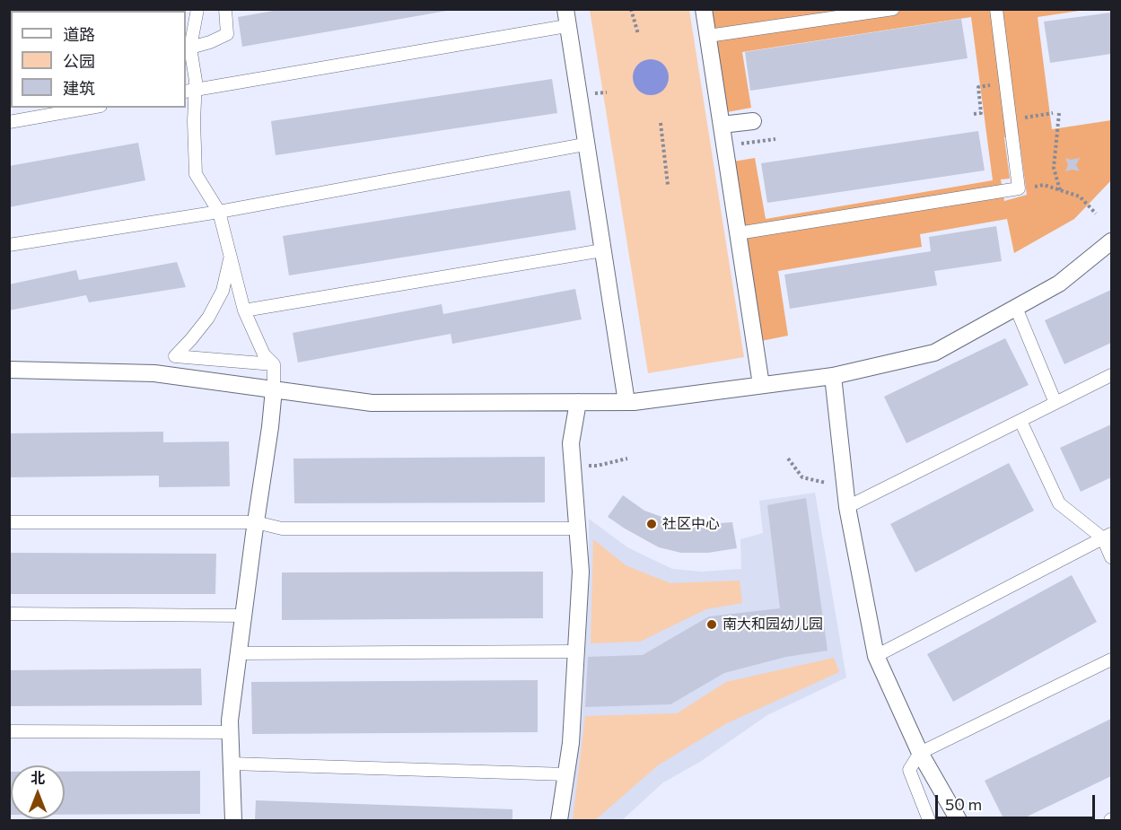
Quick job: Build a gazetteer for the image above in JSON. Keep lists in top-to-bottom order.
{
  "places": ["社区中心", "南大和园幼儿园"],
  "legend": ["道路", "公园", "建筑"],
  "scale_bar": "50 m",
  "north": "top"
}
